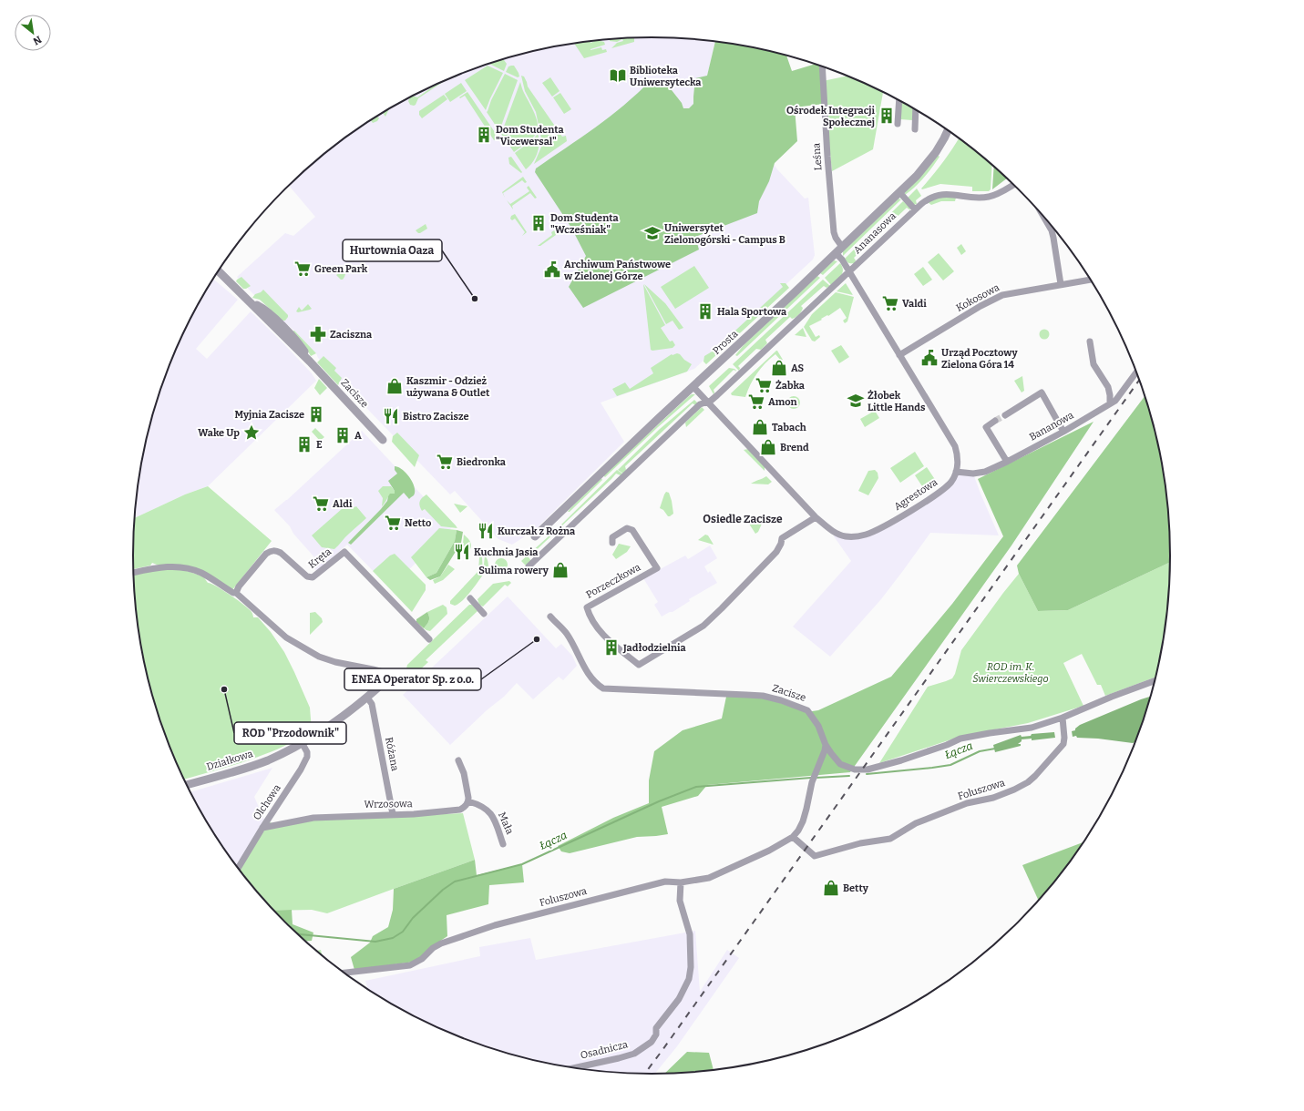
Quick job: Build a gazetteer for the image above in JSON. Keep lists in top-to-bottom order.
{
  "streets": {
    "street": [
      "Leśna",
      "Ananasowa",
      "Kokosowa",
      "Prosta",
      "Zacisze",
      "Bananowa",
      "Agrestowa",
      "Kręta",
      "Porzeczkowa",
      "Różana",
      "Działkowa",
      "Foluszowa",
      "Olchowa",
      "Wrzosowa",
      "Mała",
      "Osadnicza"
    ]
  },
  "crossings": [
    ["Leśna", "Prosta"],
    ["Prosta", "Agrestowa"],
    ["Zacisze", "Foluszowa"],
    ["Bananowa", "Agrestowa"],
    ["Agrestowa", "Porzeczkowa"],
    ["Różana", "Działkowa"],
    ["Różana", "Wrzosowa"],
    ["Działkowa", "Olchowa"],
    ["Foluszowa", "Osadnicza"],
    ["Olchowa", "Wrzosowa"],
    ["Wrzosowa", "Mała"]
  ],
  "districts": ["Osiedle Zacisze"],
  "water": ["Łącza"],
  "parks": ["ROD im. K. Świerczewskiego"],
  "places": {
    "library": ["Biblioteka Uniwersytecka"],
    "building": [
      "Ośrodek Integracji Społecznej",
      "Dom Studenta \"Vicewersal\"",
      "Dom Studenta \"Wcześniak\"",
      "Hala Sportowa",
      "Myjnia Zacisze",
      "A",
      "E",
      "Jadłodzielnia"
    ],
    "school or university": ["Uniwersytet Zielonogórski - Campus B", "Żłobek Little Hands"],
    "supermarket": [
      "Green Park",
      "Valdi",
      "Żabka",
      "Amon",
      "Biedronka",
      "Aldi",
      "Netto"
    ],
    "public building": ["Archiwum Państwowe w Zielonej Górze", "Urząd Pocztowy Zielona Góra 14"],
    "other": ["Hurtownia Oaza", "ENEA Operator Sp. z o.o.", "ROD \"Przodownik\""],
    "pharmacy": ["Zaciszna"],
    "shop": [
      "AS",
      "Kaszmir - Odzież używana & Outlet",
      "Tabach",
      "Brend",
      "Sulima rowery",
      "Betty"
    ],
    "restaurant": ["Bistro Zacisze", "Kurczak z Rożna", "Kuchnia Jasia"],
    "place": ["Wake Up"]
  },
  "north": "bottom right"
}
